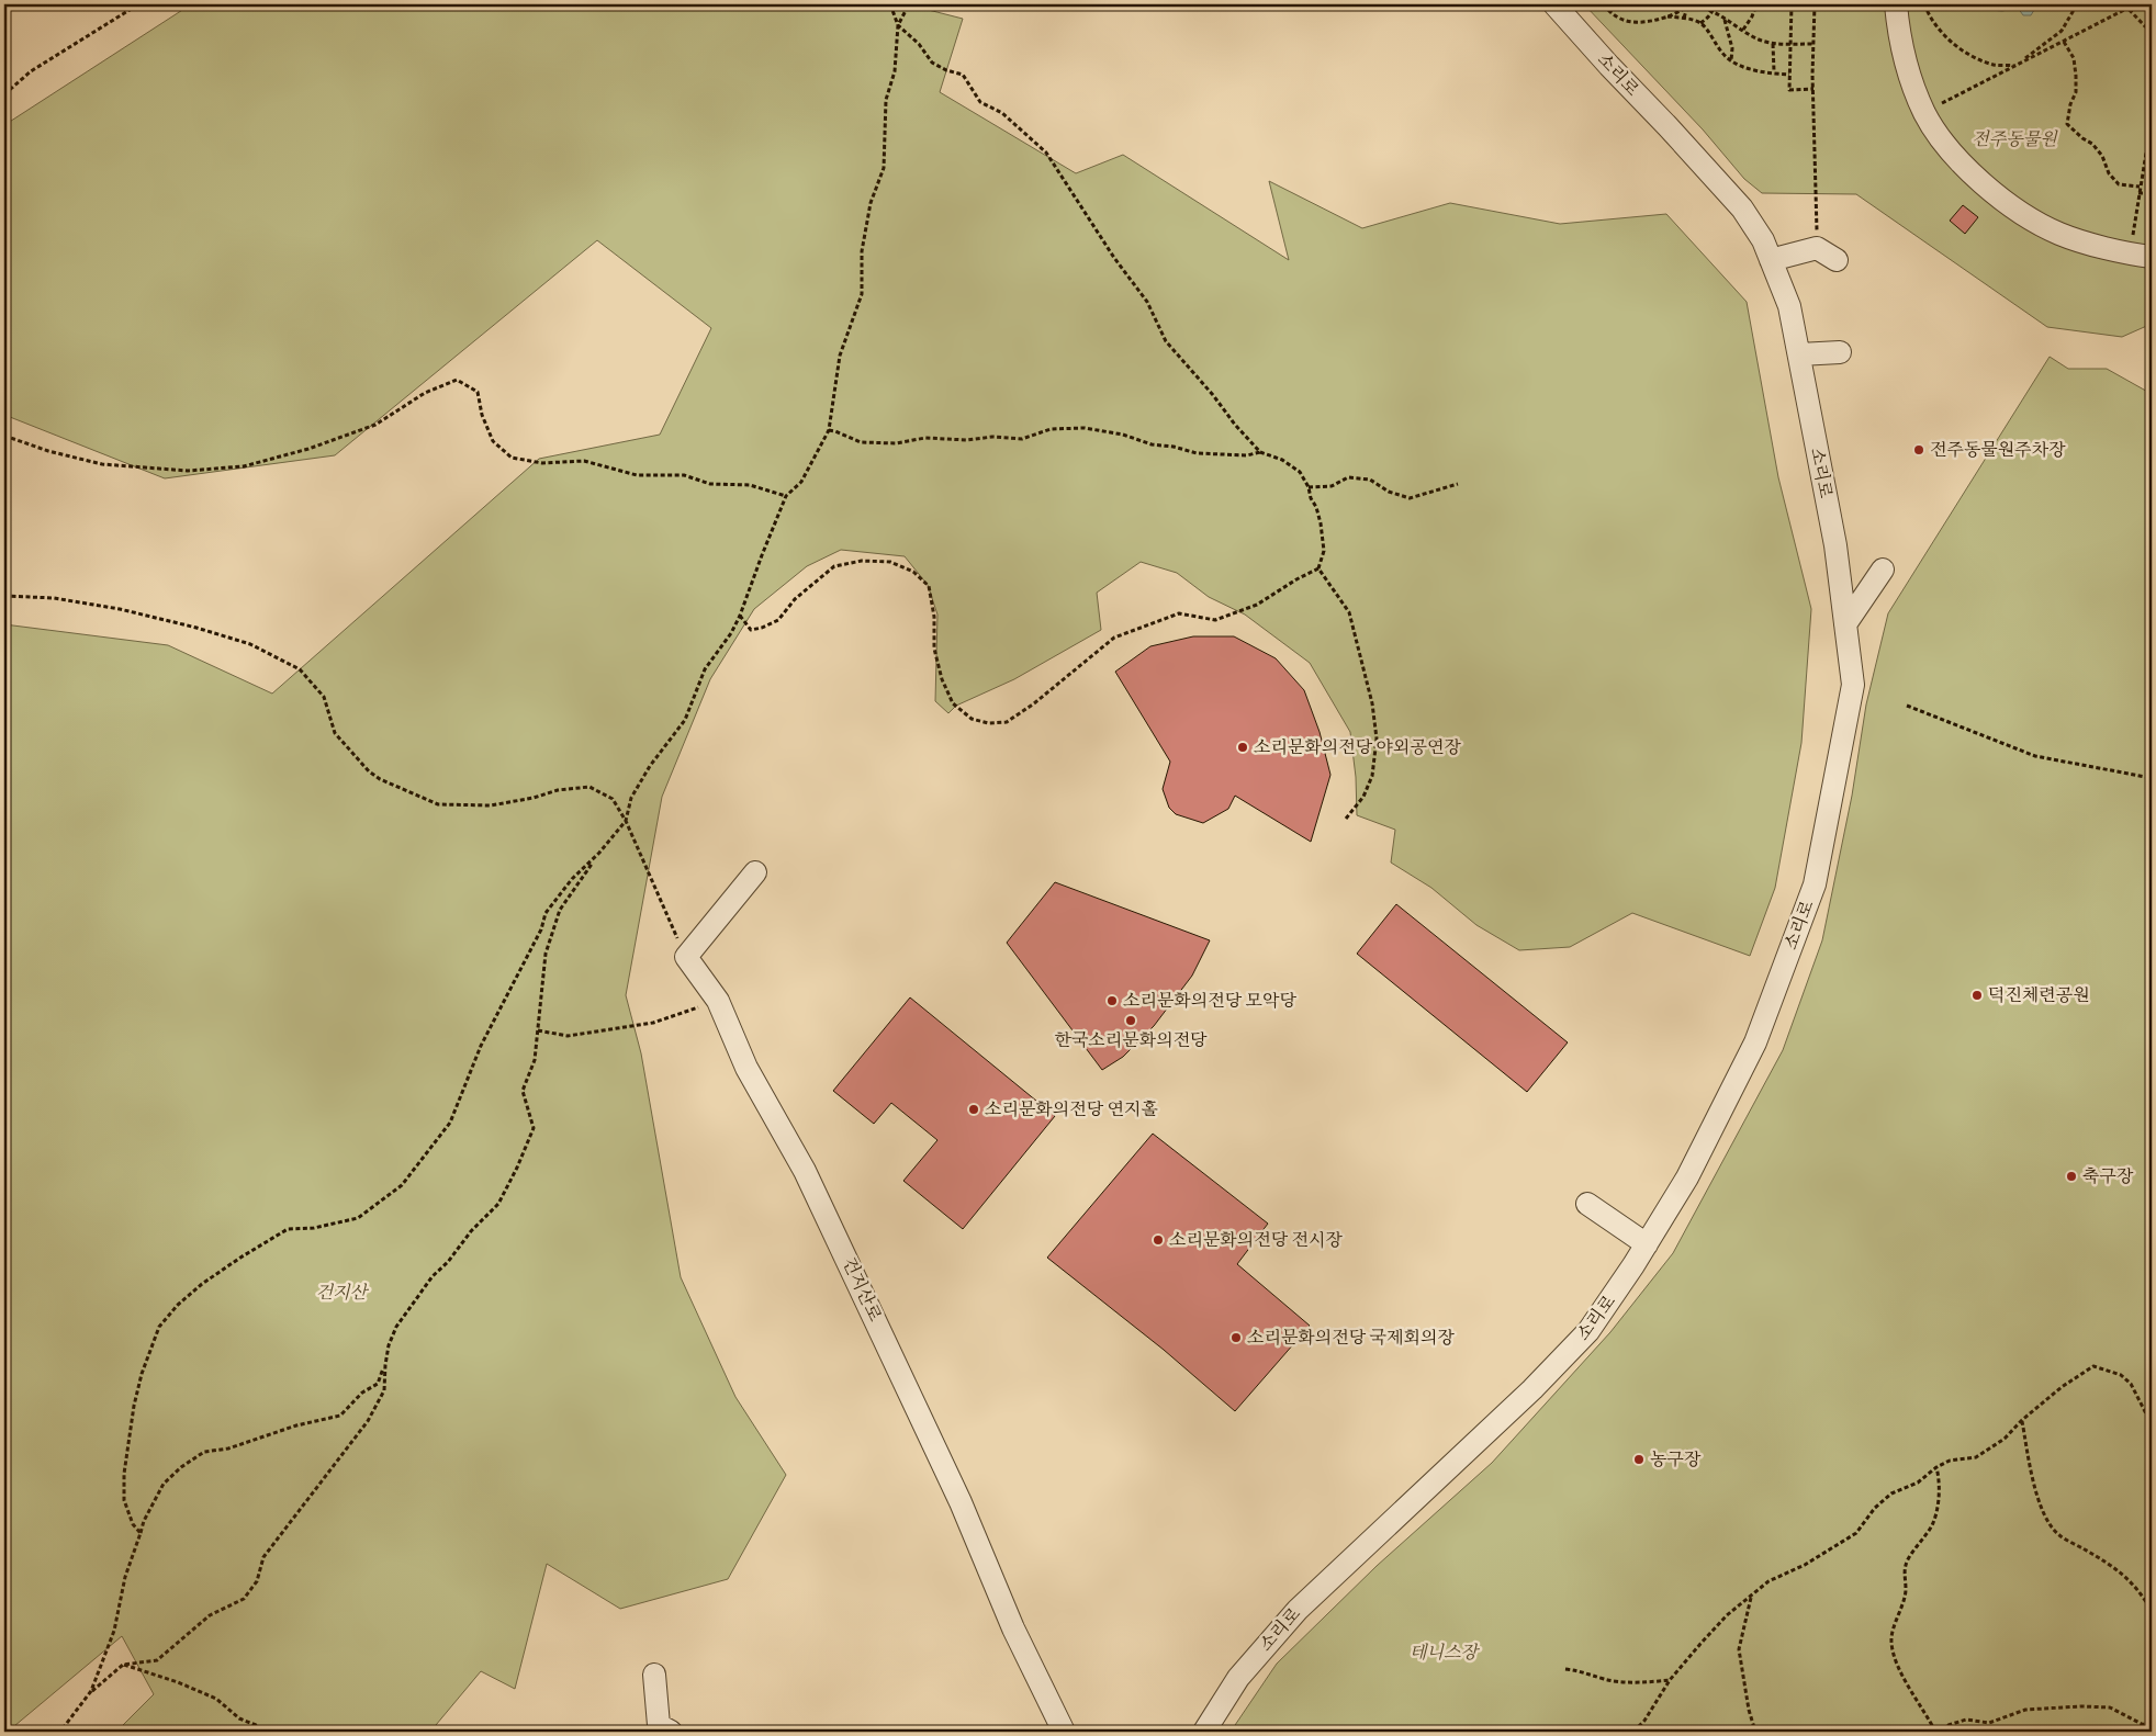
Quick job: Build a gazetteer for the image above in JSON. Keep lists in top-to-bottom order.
{
  "streets": {
    "street": ["소리로", "건지산로"]
  },
  "parks": ["전주동물원", "건지산", "테니스장"],
  "places": [
    "전주동물원주차장",
    "소리문화의전당 야외공연장",
    "덕진체련공원",
    "소리문화의전당 모악당",
    "한국소리문화의전당",
    "소리문화의전당 연지홀",
    "축구장",
    "소리문화의전당 전시장",
    "소리문화의전당 국제회의장",
    "농구장"
  ]
}
